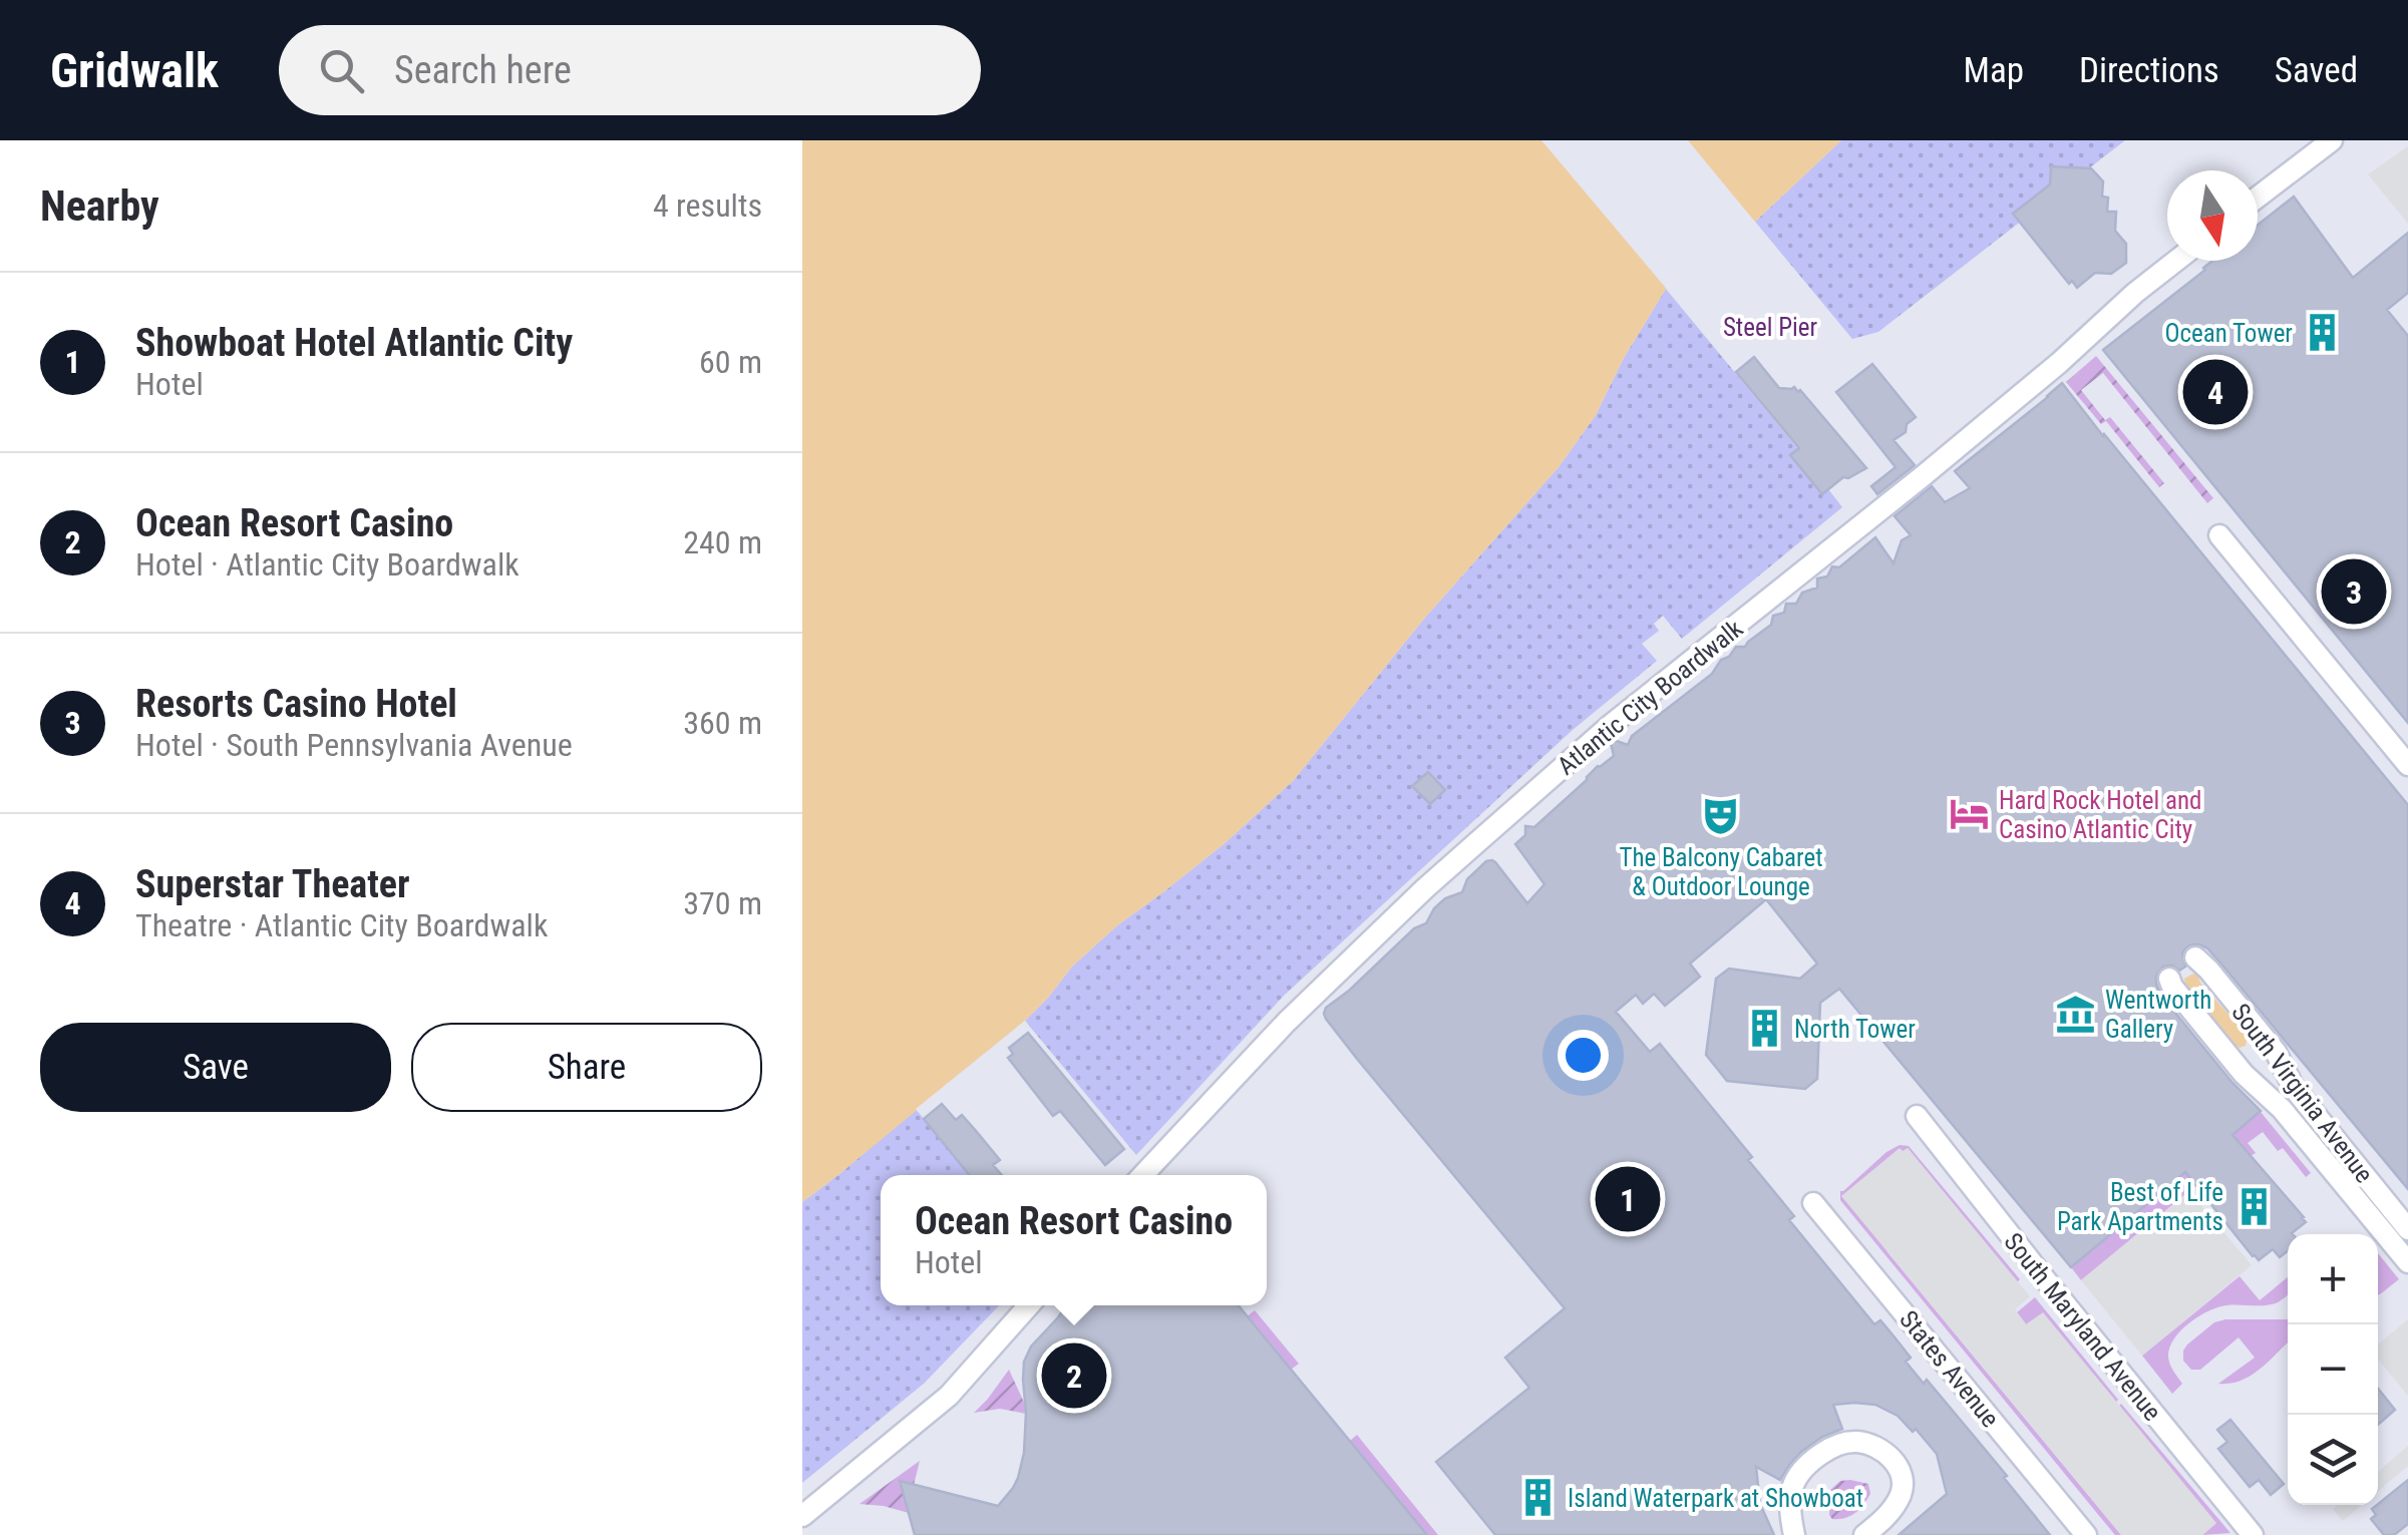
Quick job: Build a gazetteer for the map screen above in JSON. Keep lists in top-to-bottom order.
{
  "streets": {
    "street": [
      "Atlantic City Boardwalk",
      "South Virginia Avenue",
      "South Maryland Avenue",
      "States Avenue"
    ]
  },
  "parks": ["Steel Pier"],
  "places": {
    "building": [
      "Ocean Tower",
      "North Tower",
      "Best of Life Park Apartments",
      "Island Waterpark at Showboat"
    ],
    "hotel": ["Hard Rock Hotel and Casino Atlantic City"],
    "theatre": ["The Balcony Cabaret & Outdoor Lounge"],
    "museum": ["Wentworth Gallery"]
  },
  "north": "bottom",
  "page": {
    "header": "Gridwalk",
    "search": "Search here",
    "nav": ["Map", "Directions", "Saved"],
    "heading": ["Nearby", "4 results"],
    "list": [
      {
        "mark": "1",
        "name": "Showboat Hotel Atlantic City",
        "note": "Hotel",
        "value": "60 m"
      },
      {
        "mark": "2",
        "name": "Ocean Resort Casino",
        "note": "Hotel · Atlantic City Boardwalk",
        "value": "240 m"
      },
      {
        "mark": "3",
        "name": "Resorts Casino Hotel",
        "note": "Hotel · South Pennsylvania Avenue",
        "value": "360 m"
      },
      {
        "mark": "4",
        "name": "Superstar Theater",
        "note": "Theatre · Atlantic City Boardwalk",
        "value": "370 m"
      }
    ],
    "pins": [
      "4",
      "3",
      "1",
      "2"
    ],
    "buttons": ["Save", "Share"],
    "popup": ["Ocean Resort Casino", "Hotel"],
    "map_buttons": ["+", "−"]
  }
}
